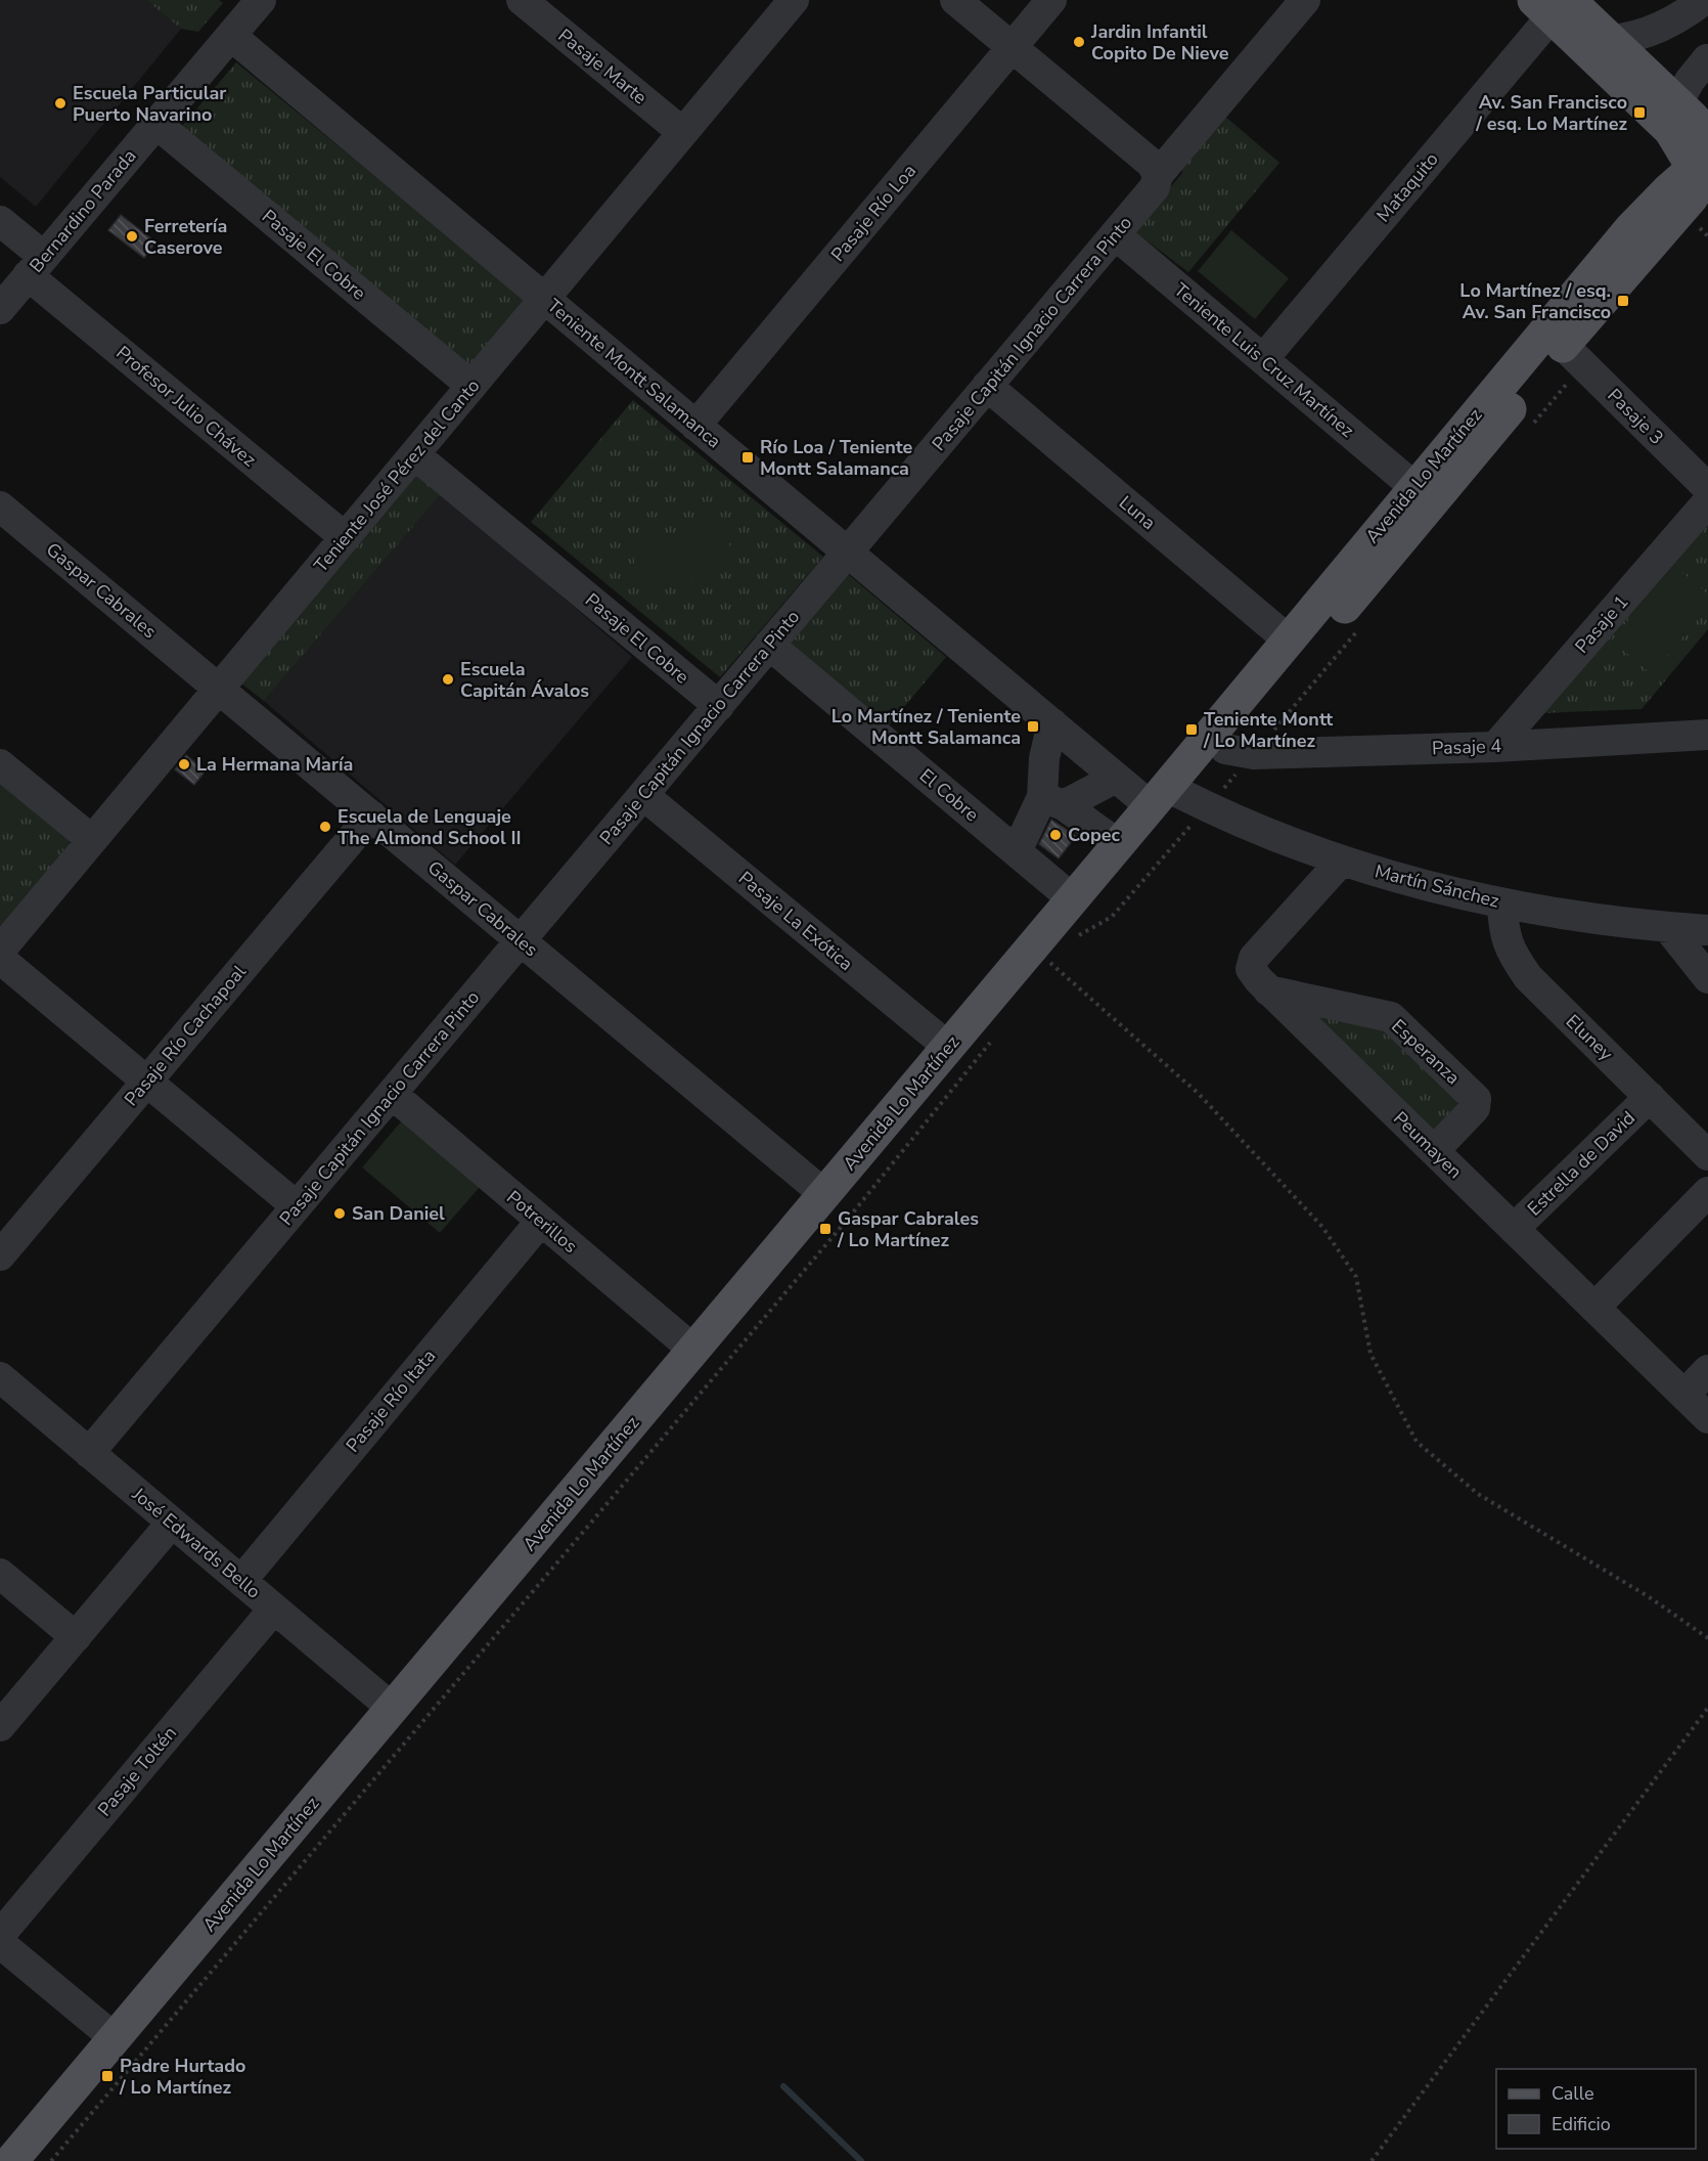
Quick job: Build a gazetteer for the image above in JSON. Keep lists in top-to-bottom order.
{
  "streets": {
    "main road": ["Avenida Lo Martínez"],
    "street": [
      "Pasaje Marte",
      "Mataquito",
      "Bernardino Parada",
      "Pasaje Río Loa",
      "Pasaje El Cobre",
      "Pasaje Capitán Ignacio Carrera Pinto",
      "Teniente Luis Cruz Martínez",
      "Teniente Montt Salamanca",
      "Profesor Julio Chávez",
      "Pasaje 3",
      "Teniente José Pérez del Canto",
      "Luna",
      "Gaspar Cabrales",
      "Pasaje 1",
      "Pasaje 4",
      "El Cobre",
      "Martín Sánchez",
      "Pasaje La Exótica",
      "Pasaje Río Cachapoal",
      "Eluney",
      "Esperanza",
      "Peumayen",
      "Estrella de David",
      "Potrerillos",
      "Pasaje Río Itata",
      "José Edwards Bello",
      "Pasaje Toltén"
    ]
  },
  "crossings": [
    ["Pasaje Marte", "Teniente José Pérez del Canto"],
    ["Mataquito", "Teniente Luis Cruz Martínez"],
    ["Bernardino Parada", "Pasaje El Cobre"],
    ["Bernardino Parada", "Teniente Montt Salamanca"],
    ["Bernardino Parada", "Profesor Julio Chávez"],
    ["Pasaje Río Loa", "Teniente Montt Salamanca"],
    ["Pasaje El Cobre", "Pasaje Capitán Ignacio Carrera Pinto"],
    ["Pasaje El Cobre", "Teniente José Pérez del Canto"],
    ["Pasaje Capitán Ignacio Carrera Pinto", "Teniente Luis Cruz Martínez"],
    ["Pasaje Capitán Ignacio Carrera Pinto", "Teniente Montt Salamanca"],
    ["Pasaje Capitán Ignacio Carrera Pinto", "Luna"],
    ["Pasaje Capitán Ignacio Carrera Pinto", "Gaspar Cabrales"],
    ["Pasaje Capitán Ignacio Carrera Pinto", "El Cobre"],
    ["Pasaje Capitán Ignacio Carrera Pinto", "Pasaje La Exótica"],
    ["Pasaje Capitán Ignacio Carrera Pinto", "Potrerillos"],
    ["Pasaje Capitán Ignacio Carrera Pinto", "José Edwards Bello"],
    ["Teniente Luis Cruz Martínez", "Avenida Lo Martínez"],
    ["Teniente Montt Salamanca", "Teniente José Pérez del Canto"],
    ["Teniente Montt Salamanca", "Avenida Lo Martínez"],
    ["Teniente Montt Salamanca", "Martín Sánchez"],
    ["Profesor Julio Chávez", "Teniente José Pérez del Canto"],
    ["Pasaje 3", "Avenida Lo Martínez"],
    ["Teniente José Pérez del Canto", "Gaspar Cabrales"],
    ["Avenida Lo Martínez", "Luna"],
    ["Avenida Lo Martínez", "Gaspar Cabrales"],
    ["Avenida Lo Martínez", "Pasaje 4"],
    ["Avenida Lo Martínez", "El Cobre"],
    ["Avenida Lo Martínez", "Martín Sánchez"],
    ["Avenida Lo Martínez", "Pasaje La Exótica"],
    ["Avenida Lo Martínez", "Potrerillos"],
    ["Avenida Lo Martínez", "José Edwards Bello"],
    ["Gaspar Cabrales", "Pasaje Río Cachapoal"],
    ["Pasaje 1", "Pasaje 4"],
    ["Martín Sánchez", "Eluney"],
    ["Martín Sánchez", "Peumayen"],
    ["Eluney", "Estrella de David"],
    ["Esperanza", "Peumayen"],
    ["Peumayen", "Estrella de David"],
    ["Potrerillos", "Pasaje Río Itata"],
    ["Pasaje Río Itata", "José Edwards Bello"],
    ["José Edwards Bello", "Pasaje Toltén"]
  ],
  "places": {
    "other": [
      "Jardin Infantil Copito De Nieve",
      "Escuela Particular Puerto Navarino",
      "Ferretería Caserove",
      "Escuela Capitán Ávalos",
      "La Hermana María",
      "Escuela de Lenguaje The Almond School II",
      "Copec",
      "San Daniel"
    ],
    "transit": [
      "Av. San Francisco / esq. Lo Martínez",
      "Lo Martínez / esq. Av. San Francisco",
      "Río Loa / Teniente Montt Salamanca",
      "Lo Martínez / Teniente Montt Salamanca",
      "Teniente Montt / Lo Martínez",
      "Gaspar Cabrales / Lo Martínez",
      "Padre Hurtado / Lo Martínez"
    ]
  },
  "legend": ["Calle", "Edificio"]
}
